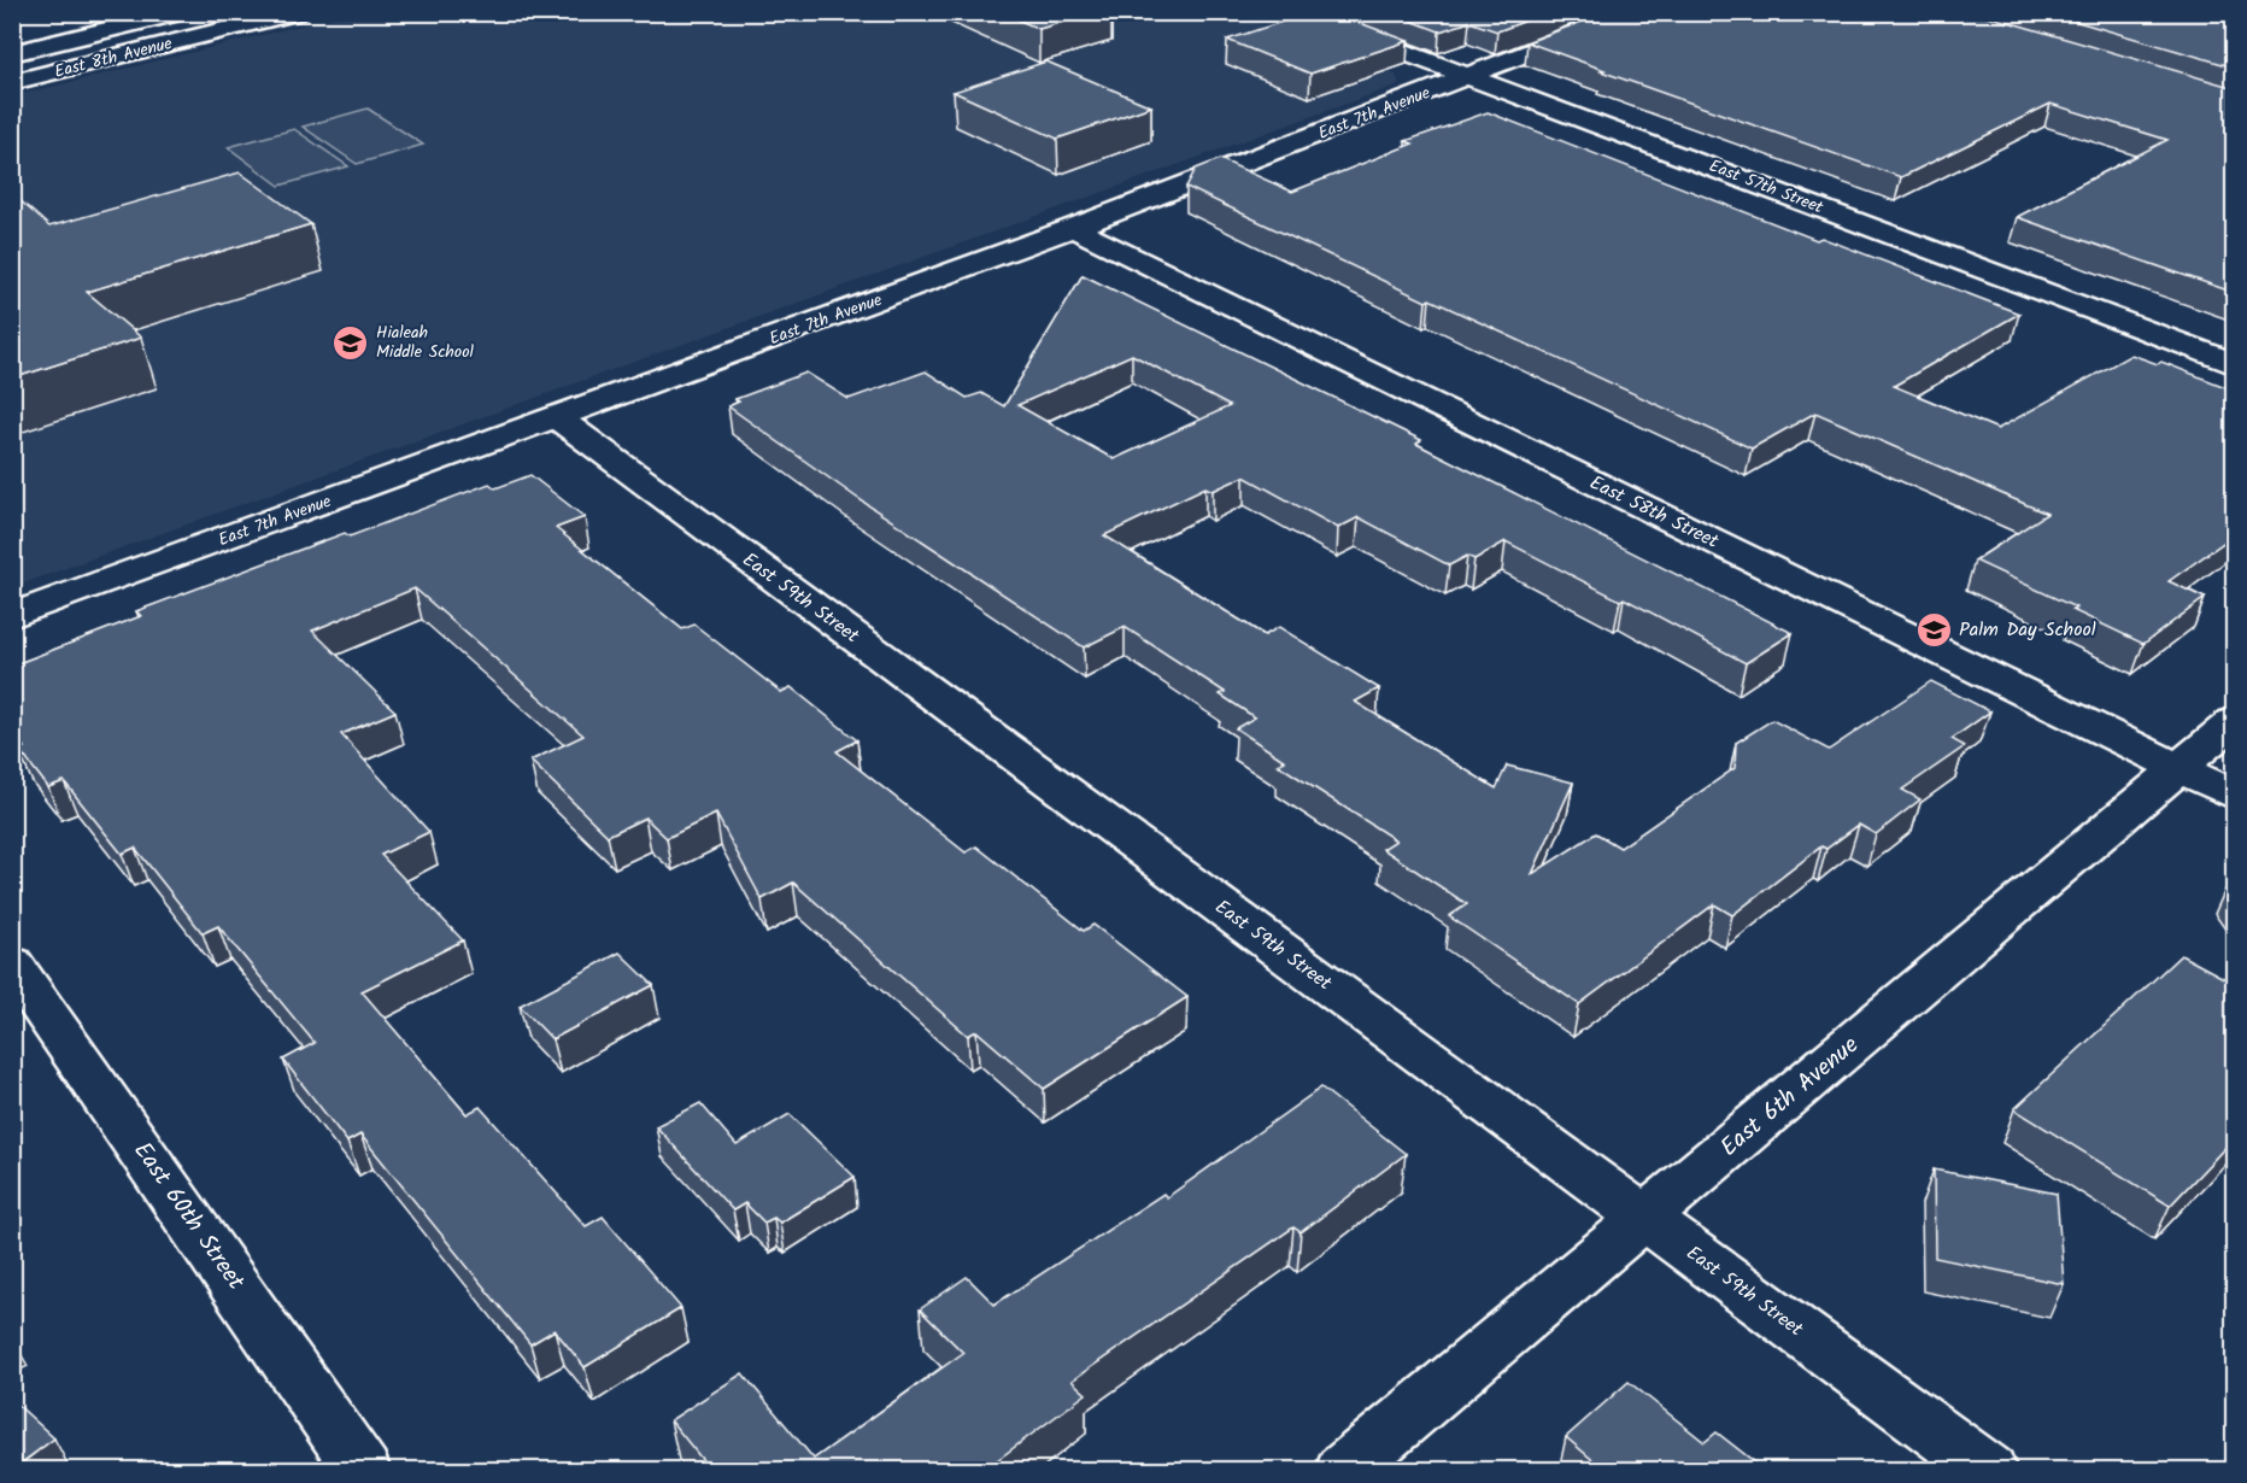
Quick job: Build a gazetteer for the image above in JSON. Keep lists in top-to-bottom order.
{
  "streets": {
    "street": [
      "East 8th Avenue",
      "East 7th Avenue",
      "East 57th Street",
      "East 58th Street",
      "East 59th Street",
      "East 6th Avenue",
      "East 60th Street"
    ]
  },
  "crossings": [
    ["East 7th Avenue", "East 57th Street"],
    ["East 7th Avenue", "East 58th Street"],
    ["East 7th Avenue", "East 59th Street"],
    ["East 58th Street", "East 6th Avenue"],
    ["East 59th Street", "East 6th Avenue"]
  ],
  "places": {
    "school or university": ["Hialeah Middle School", "Palm Day School"]
  }
}
